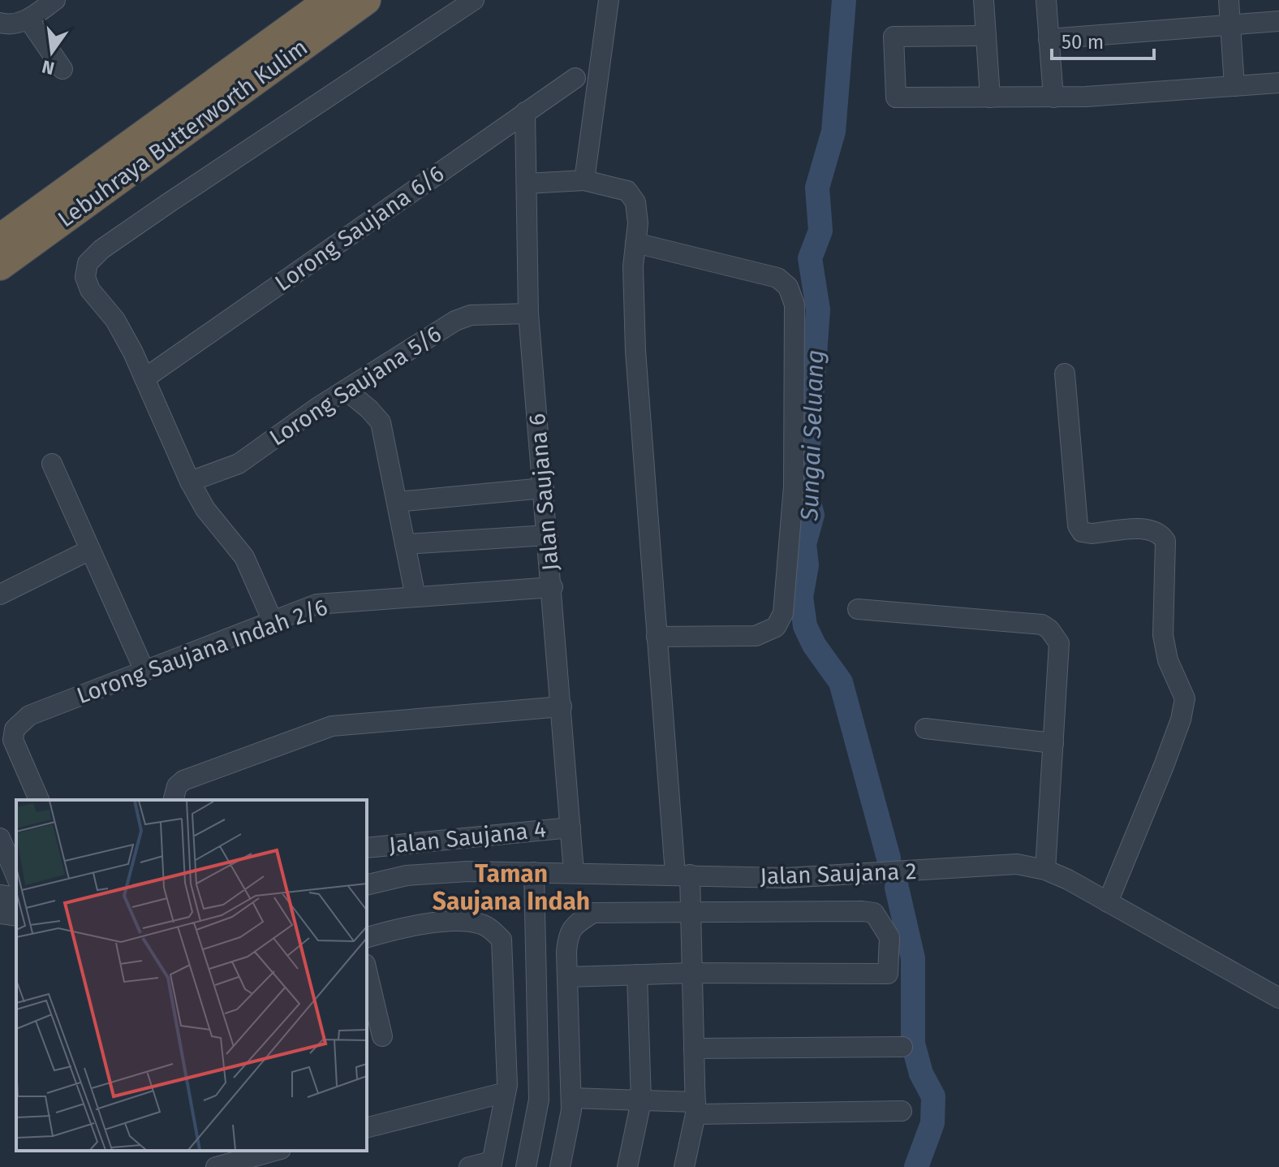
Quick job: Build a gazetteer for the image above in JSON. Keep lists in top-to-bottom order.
{
  "streets": {
    "highway": ["Lebuhraya Butterworth Kulim"],
    "street": [
      "Lorong Saujana 6/6",
      "Lorong Saujana 5/6",
      "Jalan Saujana 6",
      "Lorong Saujana Indah 2/6",
      "Jalan Saujana 4",
      "Jalan Saujana 2"
    ]
  },
  "crossings": [
    ["Lorong Saujana 6/6", "Jalan Saujana 6"],
    ["Lorong Saujana 5/6", "Jalan Saujana 6"],
    ["Jalan Saujana 6", "Lorong Saujana Indah 2/6"],
    ["Jalan Saujana 6", "Jalan Saujana 4"],
    ["Jalan Saujana 6", "Jalan Saujana 2"]
  ],
  "districts": ["Taman Saujana Indah"],
  "water": ["Sungai Seluang"],
  "scale_bar": "50 m",
  "north": "bottom"
}
